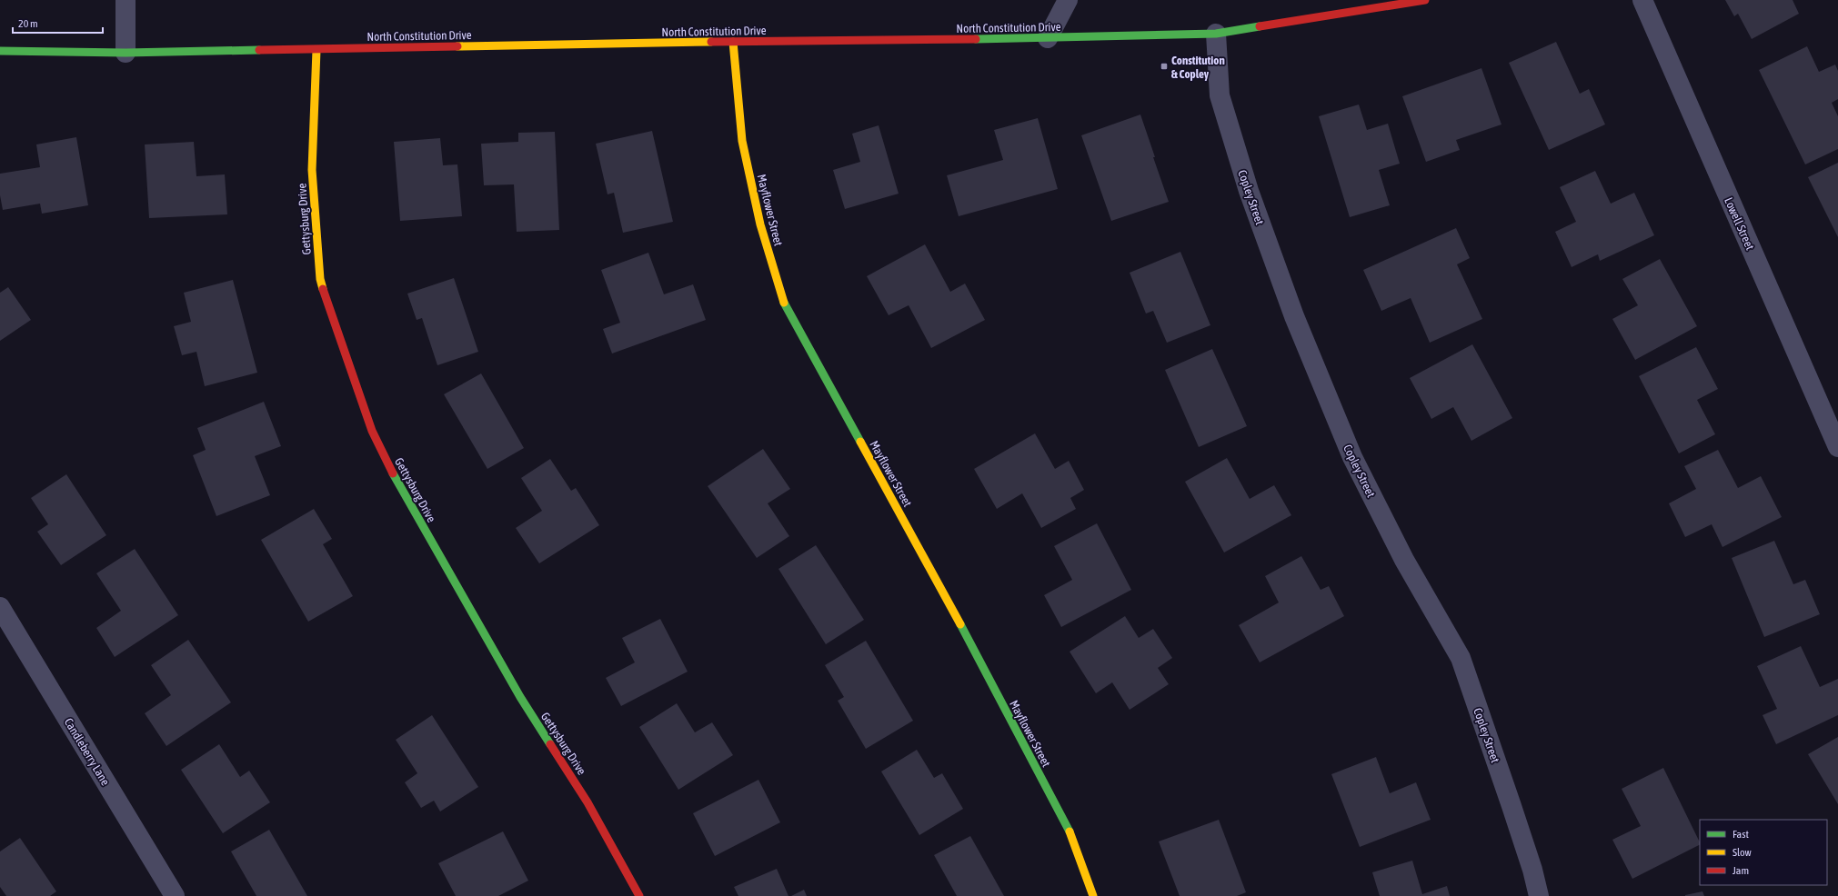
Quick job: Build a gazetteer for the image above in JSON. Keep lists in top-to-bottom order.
{
  "streets": {
    "street": [
      "North Constitution Drive",
      "Copley Street",
      "Mayflower Street",
      "Gettysburg Drive",
      "Lowell Street",
      "Candleberry Lane"
    ]
  },
  "crossings": [
    ["North Constitution Drive", "Copley Street"],
    ["North Constitution Drive", "Mayflower Street"],
    ["North Constitution Drive", "Gettysburg Drive"]
  ],
  "places": {
    "transit": ["Constitution & Copley"]
  },
  "legend": ["Fast", "Slow", "Jam"],
  "scale_bar": "20 m"
}
